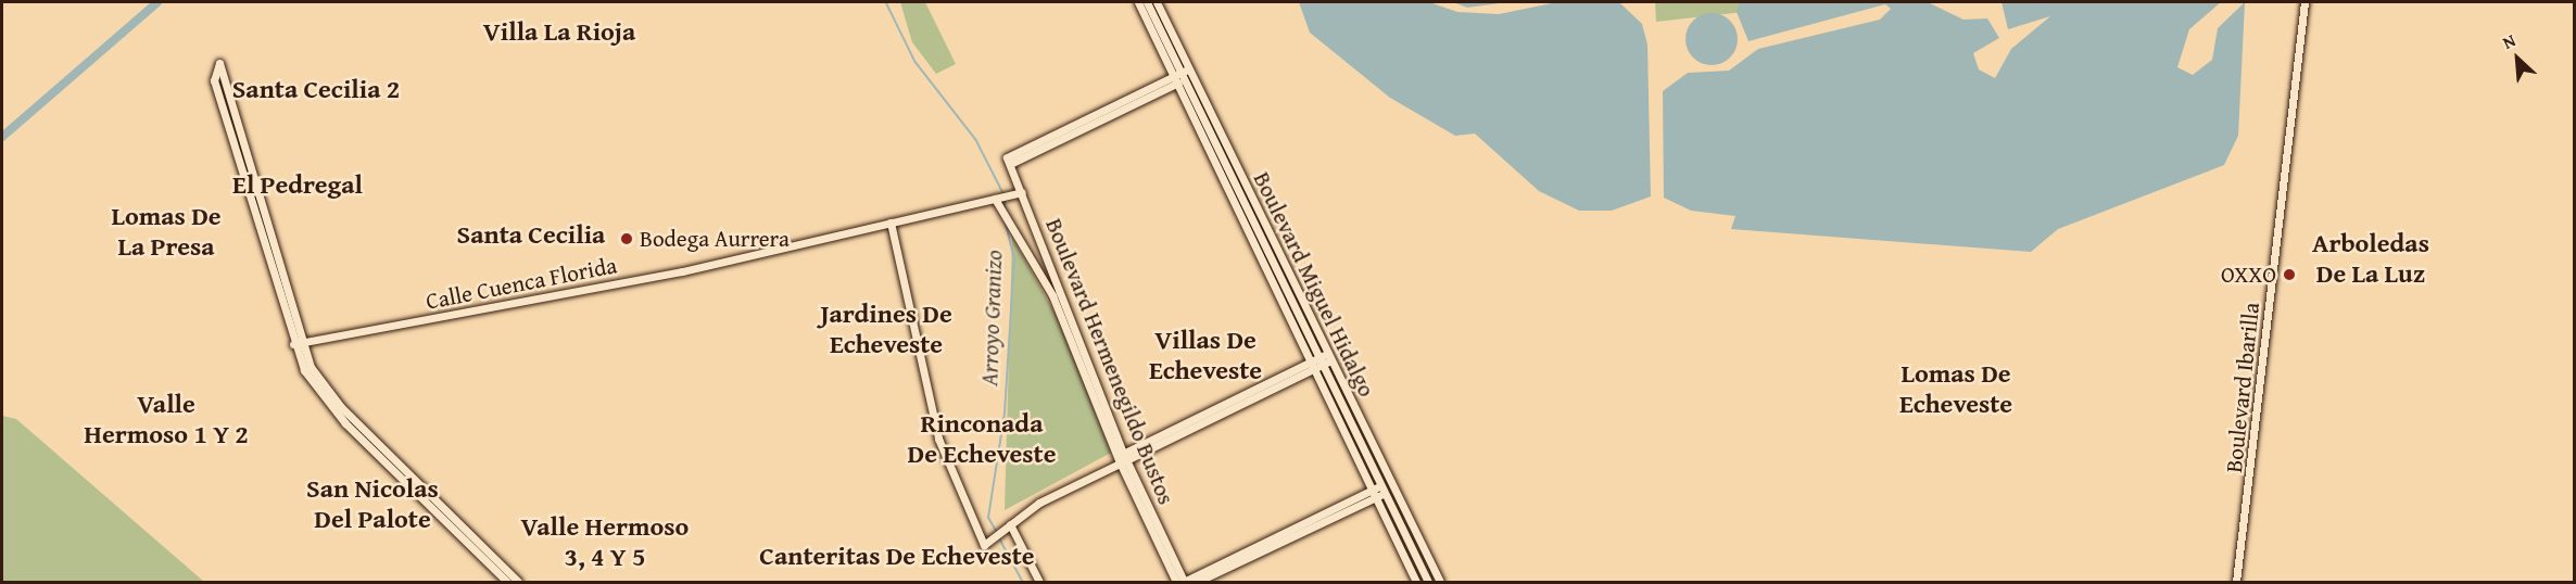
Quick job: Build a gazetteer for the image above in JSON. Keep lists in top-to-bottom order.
{
  "streets": {
    "street": [
      "Calle Cuenca Florida",
      "Boulevard Miguel Hidalgo",
      "Boulevard Hermenegildo Bustos",
      "Boulevard Ibarilla"
    ]
  },
  "crossings": [
    ["Calle Cuenca Florida", "Boulevard Hermenegildo Bustos"],
    ["Boulevard Miguel Hidalgo", "Boulevard Hermenegildo Bustos"]
  ],
  "districts": [
    "Villa La Rioja",
    "Santa Cecilia 2",
    "El Pedregal",
    "Lomas De La Presa",
    "Santa Cecilia",
    "Arboledas De La Luz",
    "Jardines De Echeveste",
    "Villas De Echeveste",
    "Lomas De Echeveste",
    "Valle Hermoso 1 Y 2",
    "Rinconada De Echeveste",
    "San Nicolas Del Palote",
    "Valle Hermoso 3, 4 Y 5",
    "Canteritas De Echeveste"
  ],
  "water": ["Arroyo Granizo"],
  "places": ["Bodega Aurrera", "OXXO"],
  "north": "top left"
}
